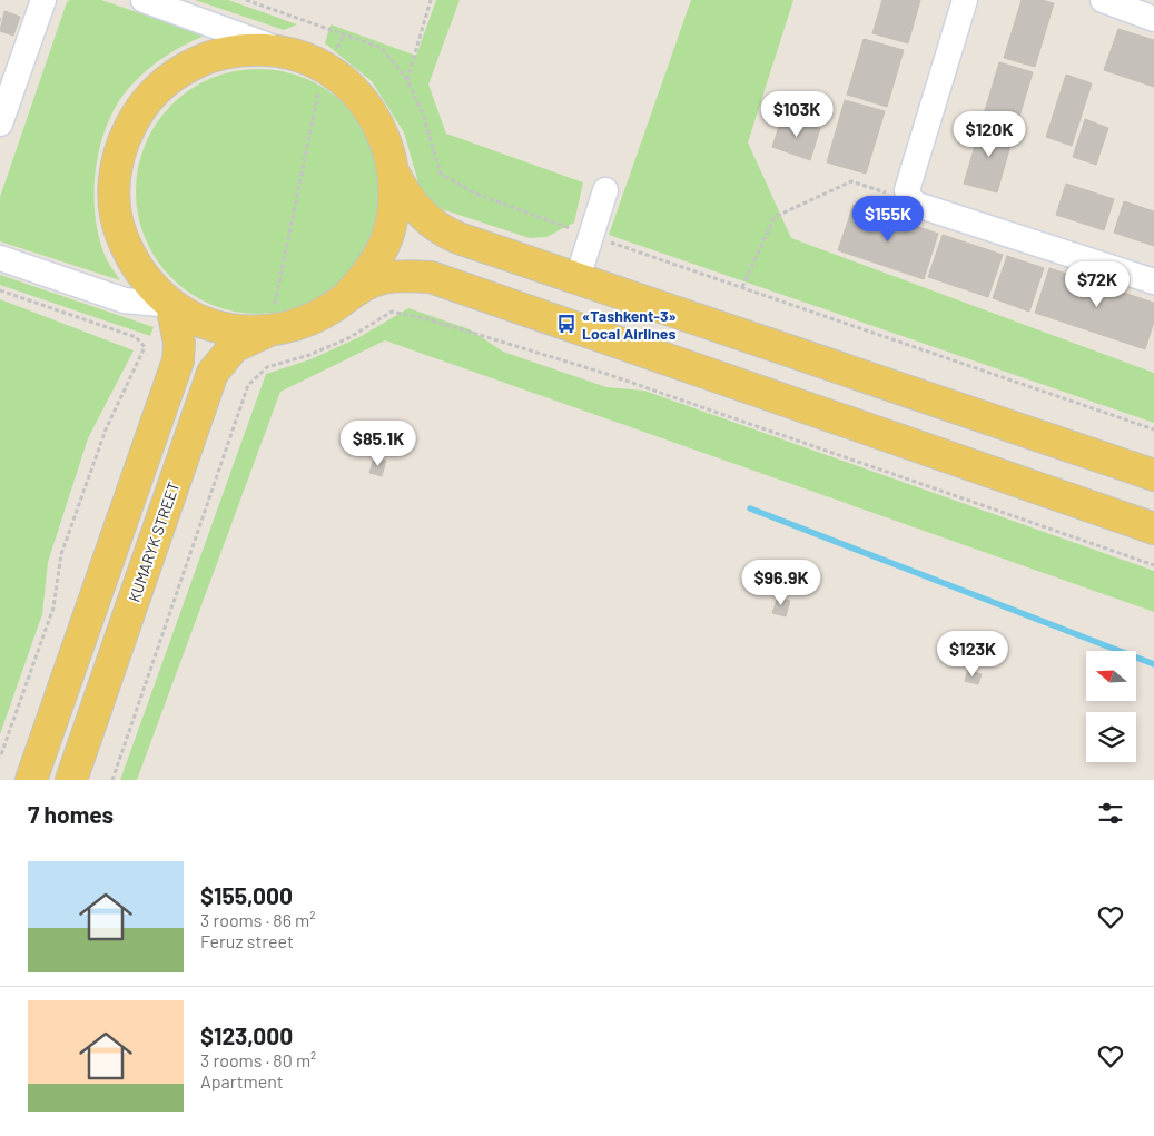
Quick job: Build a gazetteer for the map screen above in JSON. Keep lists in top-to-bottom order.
{
  "streets": {
    "main road": ["KUMARYK STREET"]
  },
  "places": {
    "bus stop": ["«Tashkent-3» Local Airlines"]
  },
  "north": "left",
  "page": {
    "price": [
      "$103K",
      "$120K",
      "$155K",
      "$72K",
      "$85.1K",
      "$96.9K",
      "$123K"
    ],
    "heading": "7 homes",
    "list": [
      {
        "name": "$155,000",
        "note": "3 rooms · 86 m² · Feruz street"
      },
      {
        "name": "$123,000",
        "note": "3 rooms · 80 m² · Apartment"
      }
    ]
  }
}
